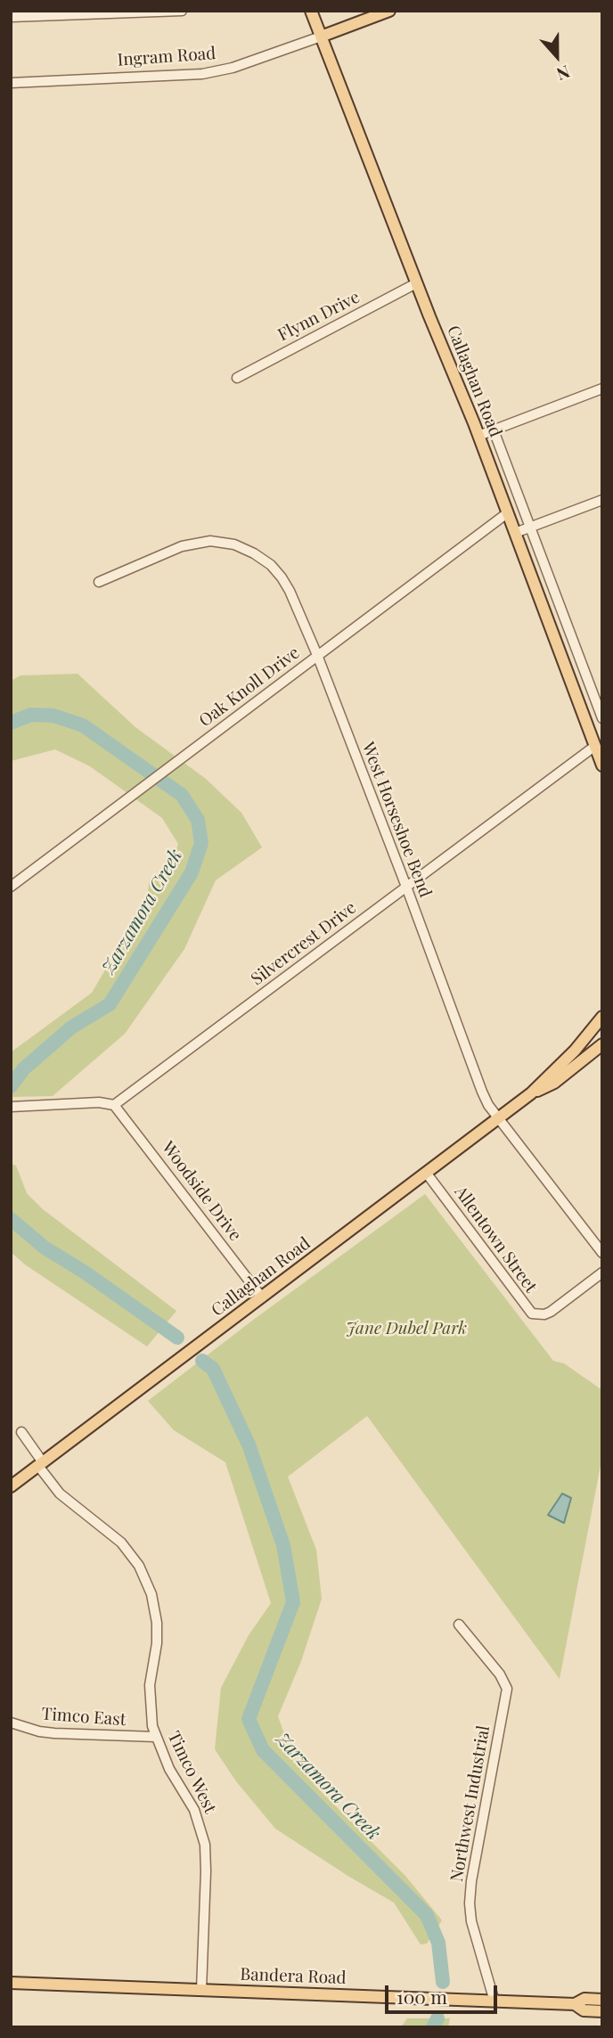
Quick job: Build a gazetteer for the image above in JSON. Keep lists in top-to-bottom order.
{
  "streets": {
    "main road": ["Ingram Road", "Callaghan Road", "Bandera Road"],
    "street": [
      "Flynn Drive",
      "Oak Knoll Drive",
      "West Horseshoe Bend",
      "Silvercrest Drive",
      "Woodside Drive",
      "Allentown Street",
      "Timco East",
      "Timco West",
      "Northwest Industrial"
    ]
  },
  "crossings": [
    ["Ingram Road", "Callaghan Road"],
    ["Flynn Drive", "Callaghan Road"],
    ["Callaghan Road", "Oak Knoll Drive"],
    ["Callaghan Road", "West Horseshoe Bend"],
    ["Callaghan Road", "Silvercrest Drive"],
    ["Callaghan Road", "Woodside Drive"],
    ["Callaghan Road", "Allentown Street"],
    ["Callaghan Road", "Timco West"],
    ["Oak Knoll Drive", "West Horseshoe Bend"],
    ["West Horseshoe Bend", "Silvercrest Drive"],
    ["Silvercrest Drive", "Woodside Drive"],
    ["Timco East", "Timco West"],
    ["Timco West", "Bandera Road"],
    ["Northwest Industrial", "Bandera Road"]
  ],
  "water": ["Zarzamora Creek"],
  "parks": ["Jane Dubel Park"],
  "scale_bar": "100 m",
  "north": "bottom"
}
